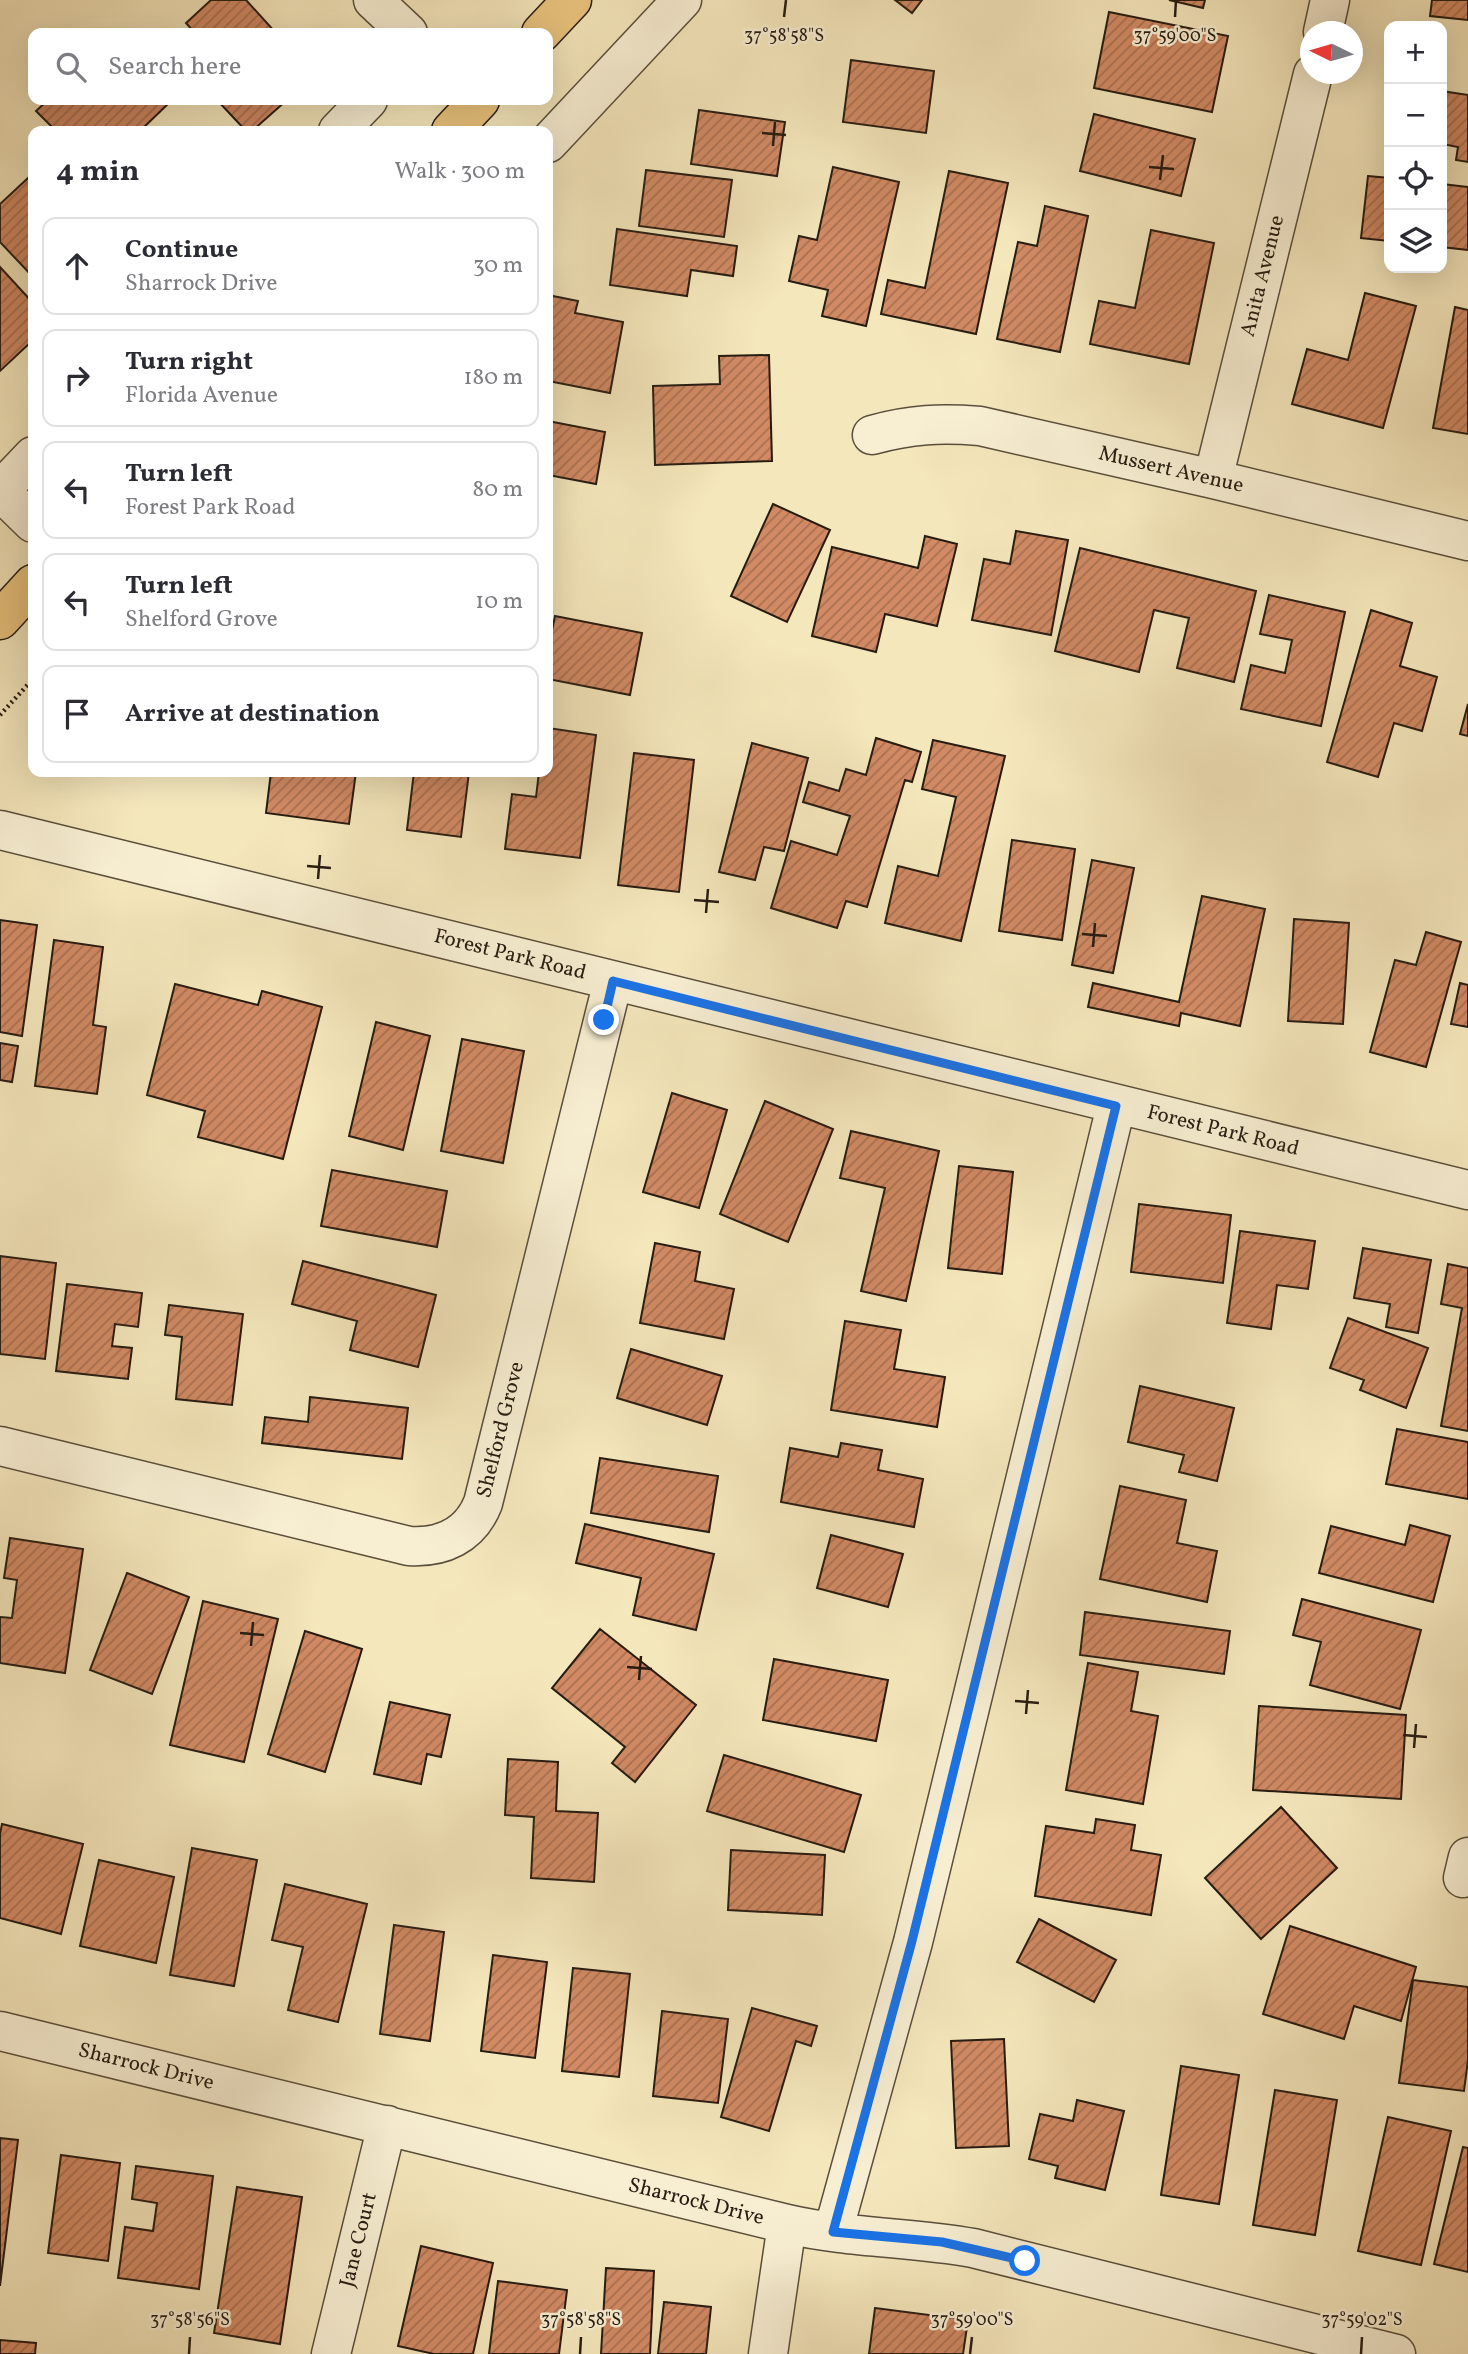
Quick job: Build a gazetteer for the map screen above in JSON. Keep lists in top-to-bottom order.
{
  "streets": {
    "street": [
      "Anita Avenue",
      "Mussert Avenue",
      "Forest Park Road",
      "Shelford Grove",
      "Sharrock Drive",
      "Jane Court"
    ]
  },
  "crossings": [
    ["Anita Avenue", "Mussert Avenue"],
    ["Forest Park Road", "Shelford Grove"],
    ["Sharrock Drive", "Jane Court"]
  ],
  "north": "left",
  "page": {
    "map_buttons": ["+", "−"],
    "search": "Search here",
    "heading": ["4 min", "Walk · 300 m"],
    "list": [
      ["Continue", "Sharrock Drive", "30 m"],
      ["Turn right", "Florida Avenue", "180 m"],
      ["Turn left", "Forest Park Road", "80 m"],
      ["Turn left", "Shelford Grove", "10 m"],
      "Arrive at destination"
    ]
  },
  "coordinates": [
    "37°58'58\"S",
    "37°59'00\"S",
    "37°58'56\"S",
    "37°59'02\"S"
  ]
}
